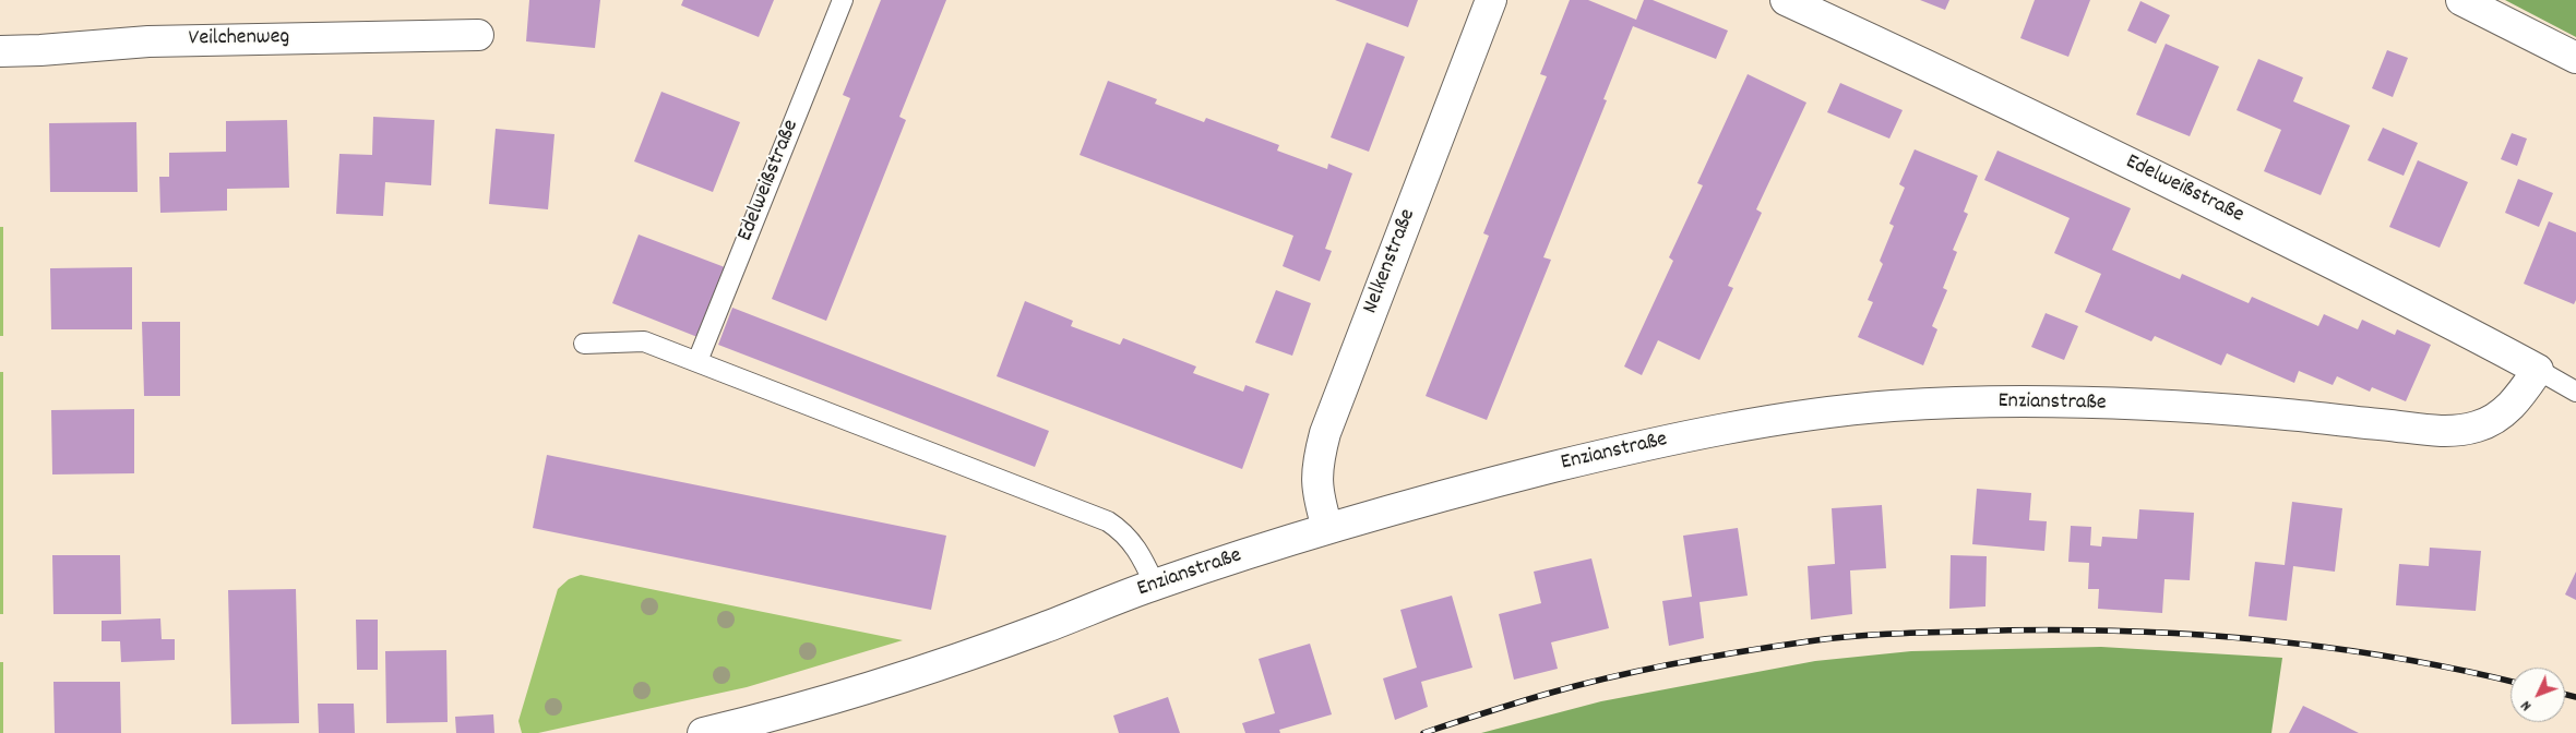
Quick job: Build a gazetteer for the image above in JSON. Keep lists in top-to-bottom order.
{
  "streets": {
    "street": [
      "Veilchenweg",
      "Edelweißstraße",
      "Nelkenstraße",
      "Enzianstraße"
    ]
  },
  "crossings": [
    ["Edelweißstraße", "Enzianstraße"],
    ["Nelkenstraße", "Enzianstraße"]
  ],
  "north": "bottom left"
}
